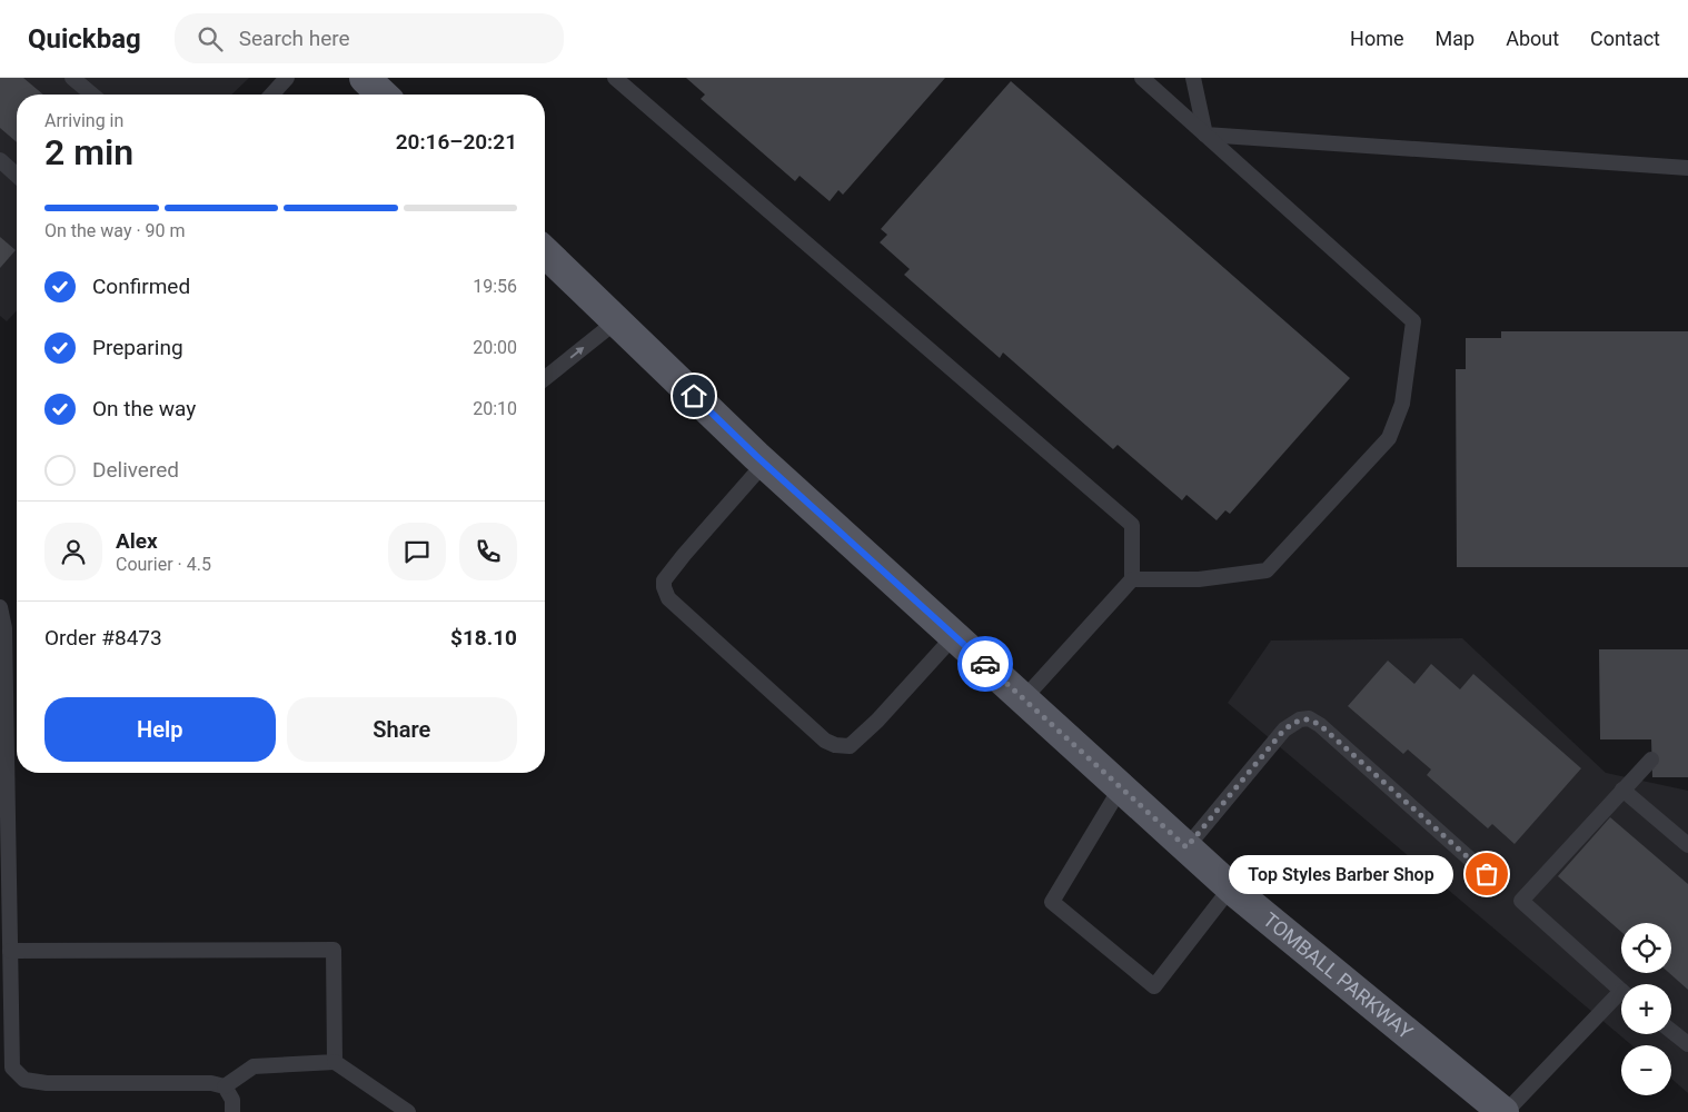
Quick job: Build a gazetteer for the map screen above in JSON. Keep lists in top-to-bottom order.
{
  "streets": {
    "main road": ["TOMBALL PARKWAY"]
  },
  "places": ["Top Styles Barber Shop"],
  "page": {
    "header": "Quickbag",
    "search": "Search here",
    "nav": [
      "Home",
      "Map",
      "About",
      "Contact"
    ],
    "heading": ["2 min", "Arriving in", "20:16–20:21"],
    "panel": [
      "Alex",
      "Courier · 4.5",
      "Order #8473",
      "$18.10"
    ],
    "bar": "On the way · 90 m",
    "list": [
      ["Confirmed", "19:56"],
      ["Preparing", "20:00"],
      ["On the way", "20:10"],
      "Delivered"
    ],
    "buttons": ["Help", "Share"],
    "bubble": "Top Styles Barber Shop",
    "map_buttons": ["+", "−"]
  }
}
